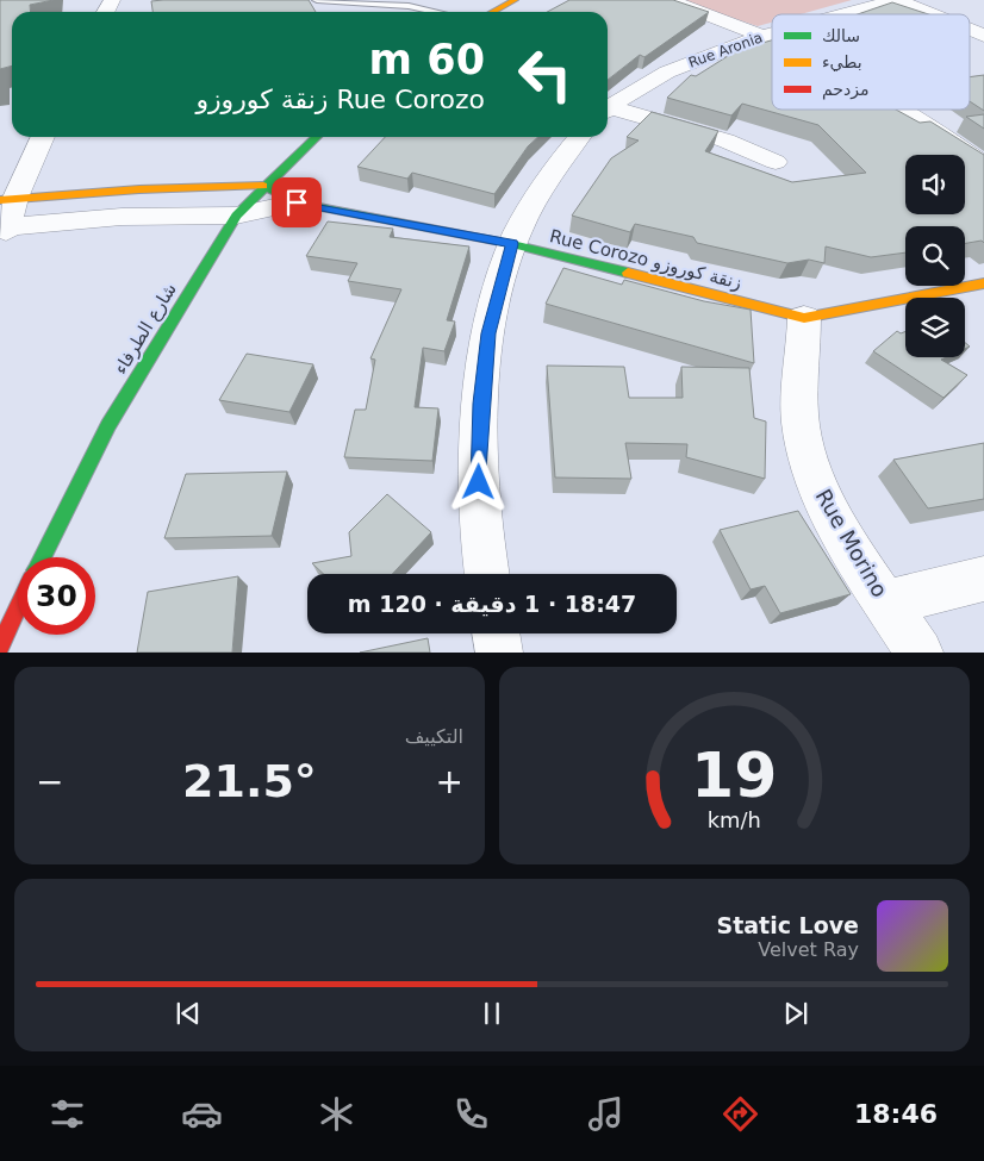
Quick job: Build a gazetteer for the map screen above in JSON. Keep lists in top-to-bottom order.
{
  "streets": {
    "street": [
      "Rue Aronia",
      "Rue Corozo زنقة كوروزو",
      "شارع الطرفاء",
      "Rue Morino"
    ]
  },
  "crossings": [
    ["Rue Corozo زنقة كوروزو", "شارع الطرفاء"],
    ["Rue Corozo زنقة كوروزو", "Rue Morino"]
  ],
  "legend": ["سالك", "بطيء", "مزدحم"],
  "page": {
    "turn": ["60 m", "Rue Corozo زنقة كوروزو"],
    "limit": "30",
    "trip": "18:47 · 1 دقيقة · 120 m",
    "tile": "التكييف",
    "heat": ["−", "21.5°", "+"],
    "song": ["Static Love", "Velvet Ray"],
    "tabs": "18:46",
    "gauge": ["19", "km/h"]
  }
}
